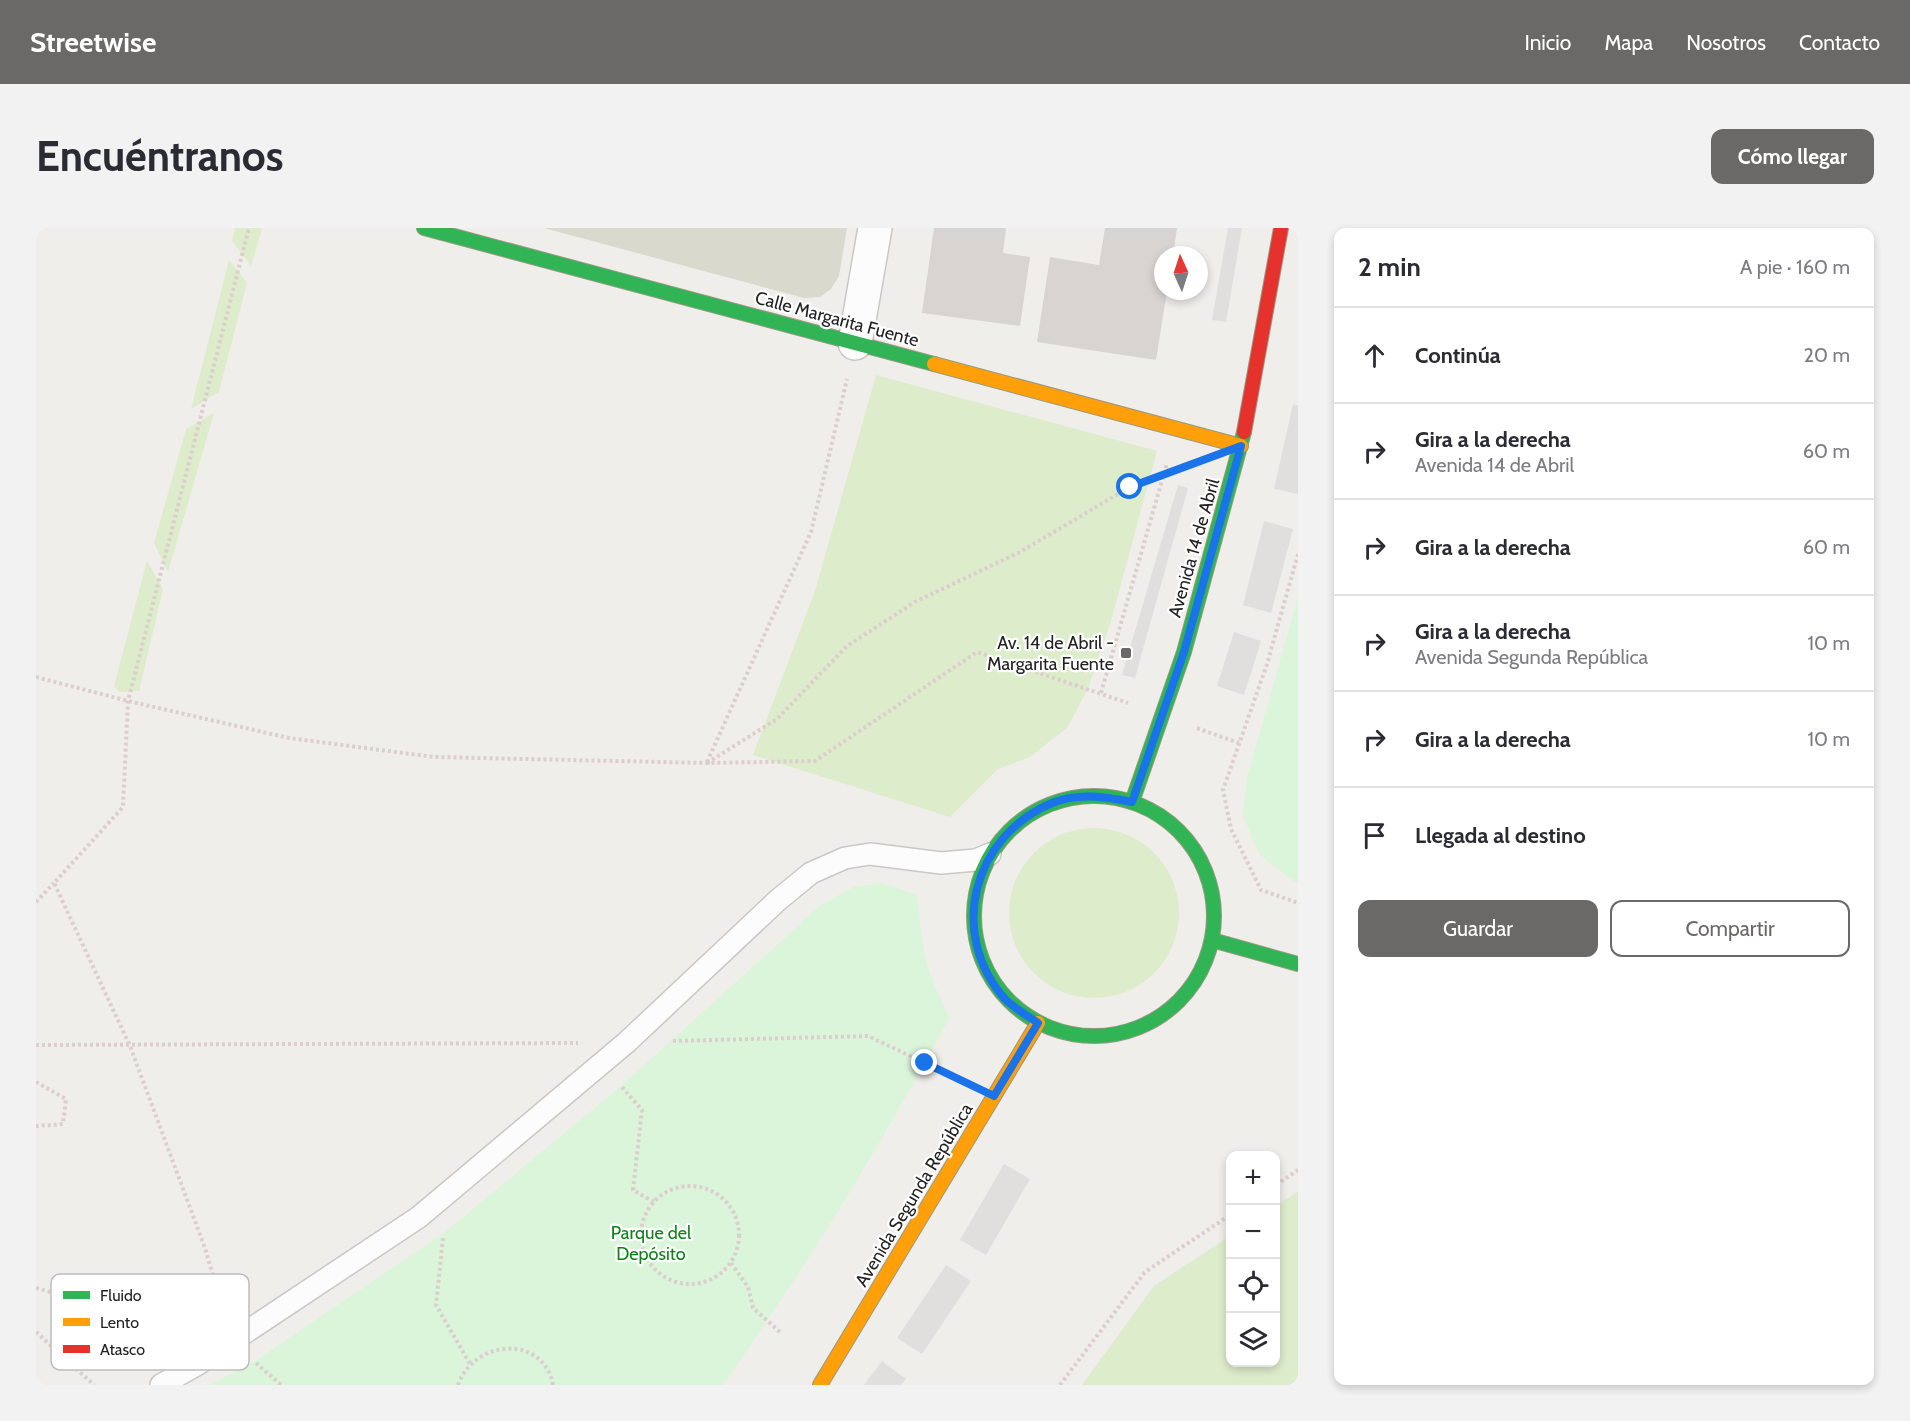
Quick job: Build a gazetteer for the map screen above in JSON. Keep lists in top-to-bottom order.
{
  "streets": {
    "street": ["Calle Margarita Fuente", "Avenida 14 de Abril", "Avenida Segunda República"]
  },
  "crossings": [
    ["Calle Margarita Fuente", "Avenida 14 de Abril"]
  ],
  "parks": ["Parque del Depósito"],
  "places": {
    "transit": ["Av. 14 de Abril - Margarita Fuente"]
  },
  "legend": ["Fluido", "Lento", "Atasco"],
  "north": "top",
  "page": {
    "header": "Streetwise",
    "nav": [
      "Inicio",
      "Mapa",
      "Nosotros",
      "Contacto"
    ],
    "buttons": [
      "Cómo llegar",
      ["Guardar", "Compartir"]
    ],
    "title": "Encuéntranos",
    "heading": ["2 min", "A pie · 160 m"],
    "list": [
      ["Continúa", "20 m"],
      ["Gira a la derecha", "Avenida 14 de Abril", "60 m"],
      ["Gira a la derecha", "60 m"],
      ["Gira a la derecha", "Avenida Segunda República", "10 m"],
      ["Gira a la derecha", "10 m"],
      "Llegada al destino"
    ],
    "map_buttons": ["+", "−"]
  }
}
